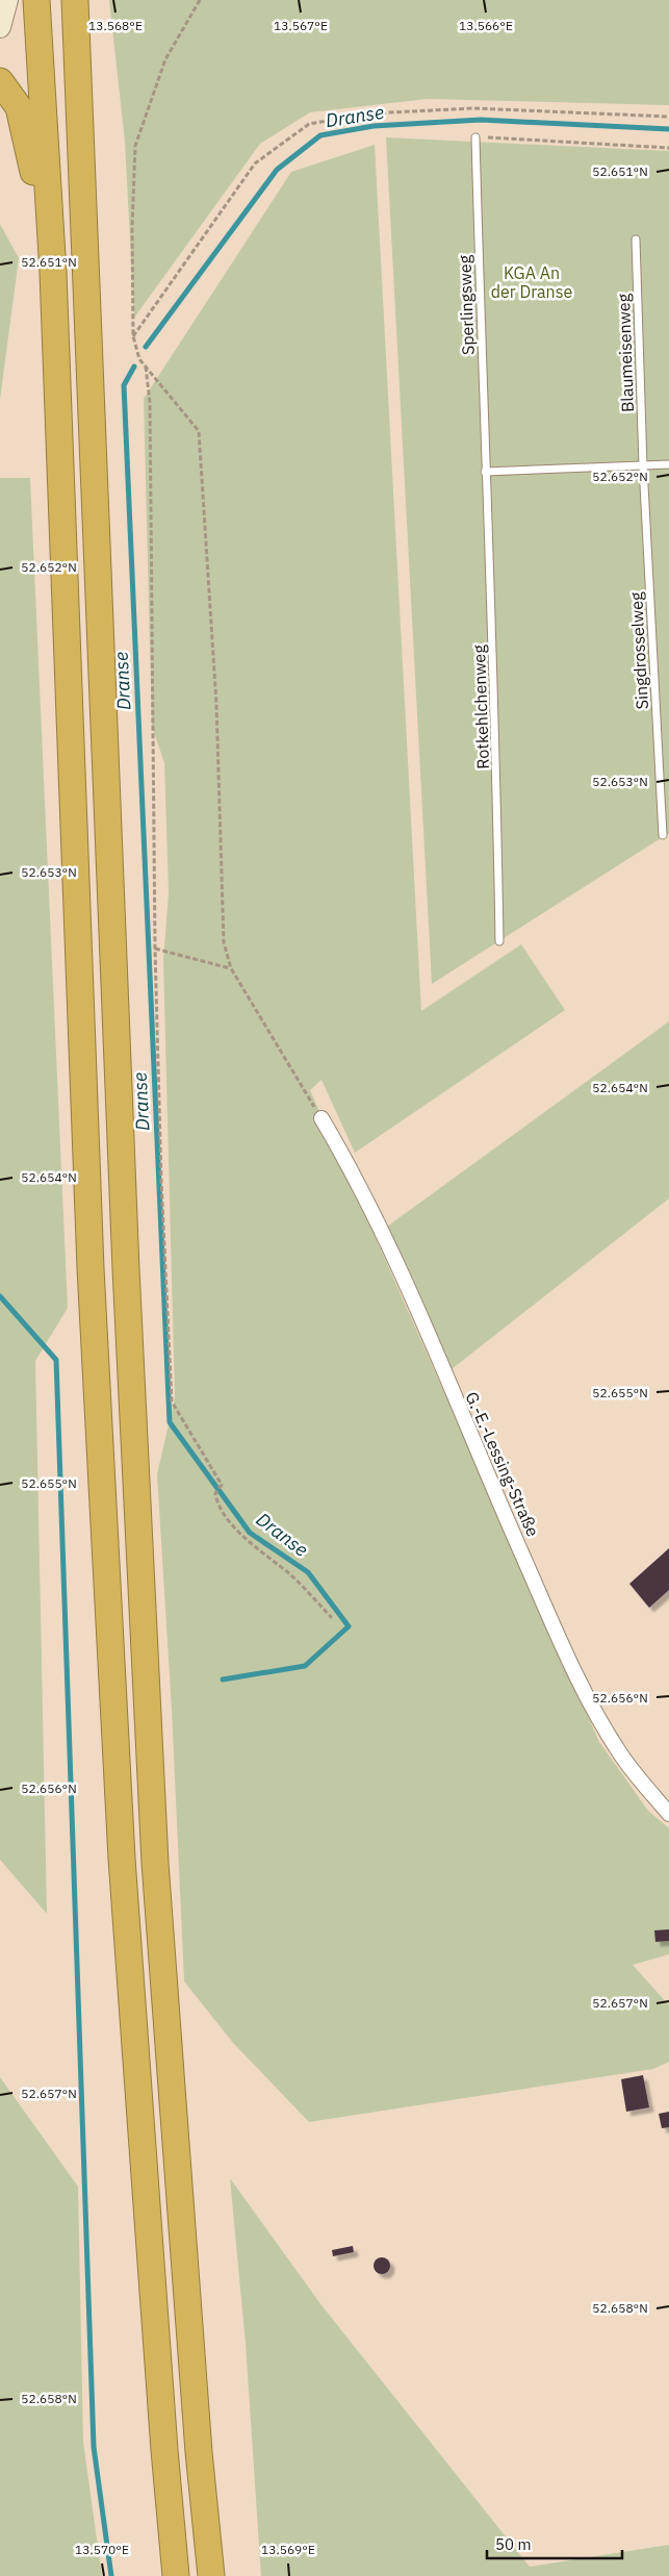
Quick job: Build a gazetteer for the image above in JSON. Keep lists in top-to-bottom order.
{
  "streets": {
    "street": ["G.-E.-Lessing-Straße"],
    "lane": [
      "Sperlingsweg",
      "Blaumeisenweg",
      "Singdrosselweg",
      "Rotkehlchenweg"
    ]
  },
  "crossings": [
    ["Sperlingsweg", "Rotkehlchenweg"],
    ["Blaumeisenweg", "Singdrosselweg"]
  ],
  "water": ["Dranse"],
  "parks": ["KGA An der Dranse"],
  "scale_bar": "50 m",
  "coordinates": [
    "13.568°E",
    "13.567°E",
    "13.566°E",
    "52.651°N",
    "52.652°N",
    "52.653°N",
    "52.654°N",
    "52.655°N",
    "52.656°N",
    "52.657°N",
    "52.658°N",
    "13.570°E",
    "13.569°E"
  ]
}
